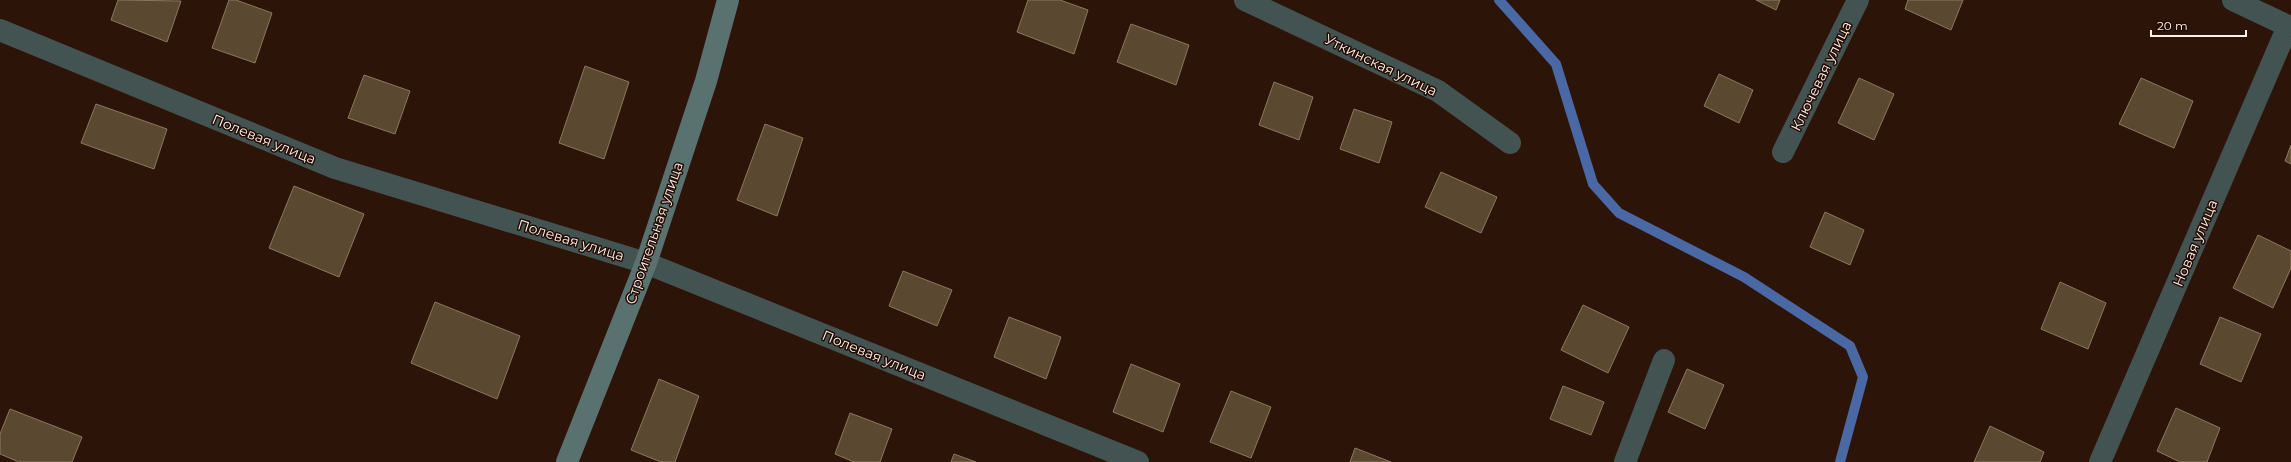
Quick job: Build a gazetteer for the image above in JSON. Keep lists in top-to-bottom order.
{
  "streets": {
    "street": [
      "Уткинская улица",
      "Ключевая улица",
      "Полевая улица",
      "Строительная улица",
      "Новая улица"
    ]
  },
  "crossings": [
    ["Полевая улица", "Строительная улица"]
  ],
  "scale_bar": "20 m"
}
